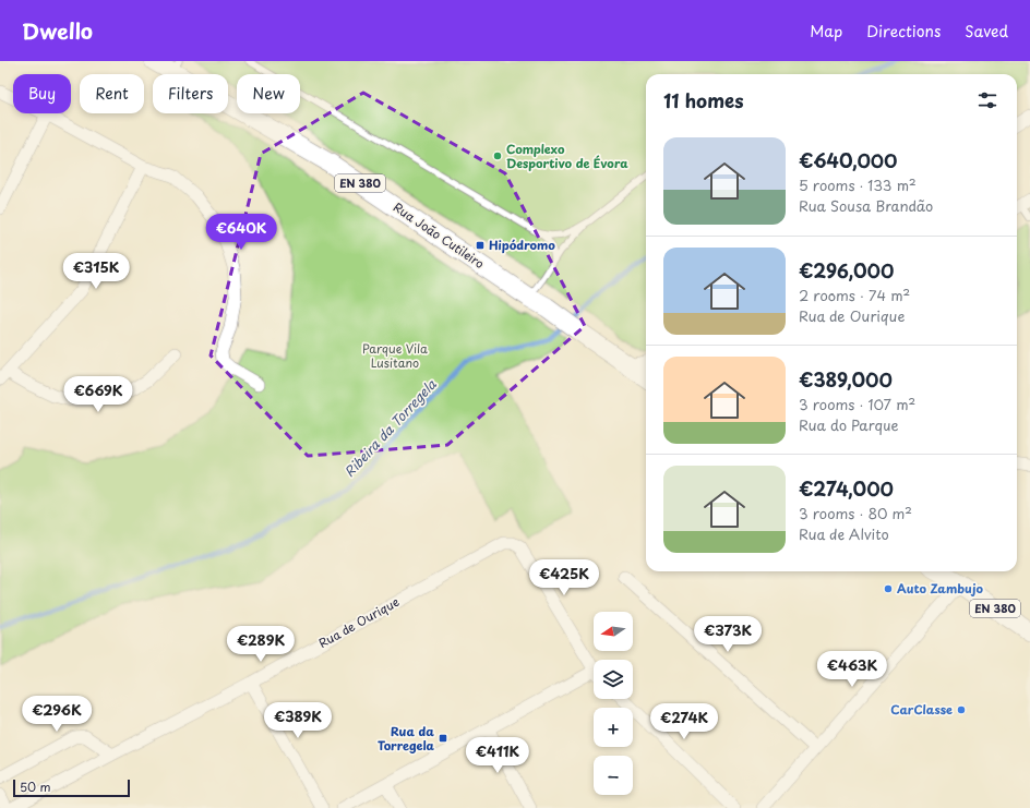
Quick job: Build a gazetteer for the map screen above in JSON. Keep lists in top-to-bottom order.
{
  "streets": {
    "main road": ["EN 380", "Rua João Cutileiro"],
    "street": ["Rua de Ourique"]
  },
  "water": ["Ribeira da Torregela"],
  "parks": ["Parque Vila Lusitano"],
  "places": {
    "other": ["Complexo Desportivo de Évora", "Auto Zambujo", "CarClasse"],
    "transit": ["Hipódromo", "Rua da Torregela"]
  },
  "scale_bar": "50 m",
  "north": "left",
  "page": {
    "header": "Dwello",
    "nav": ["Map", "Directions", "Saved"],
    "chip": [
      "Buy",
      "Rent",
      "Filters",
      "New"
    ],
    "heading": "11 homes",
    "list": [
      {
        "name": "€640,000",
        "note": "5 rooms · 133 m² · Rua Sousa Brandão"
      },
      {
        "name": "€296,000",
        "note": "2 rooms · 74 m² · Rua de Ourique"
      },
      {
        "name": "€389,000",
        "note": "3 rooms · 107 m² · Rua do Parque"
      },
      {
        "name": "€274,000",
        "note": "3 rooms · 80 m² · Rua de Alvito"
      }
    ],
    "price": [
      "€640K",
      "€315K",
      "€669K",
      "€425K",
      "€373K",
      "€289K",
      "€463K",
      "€296K",
      "€389K",
      "€274K",
      "€411K"
    ],
    "map_buttons": ["+", "−"],
    "scale": "50 m"
  }
}
